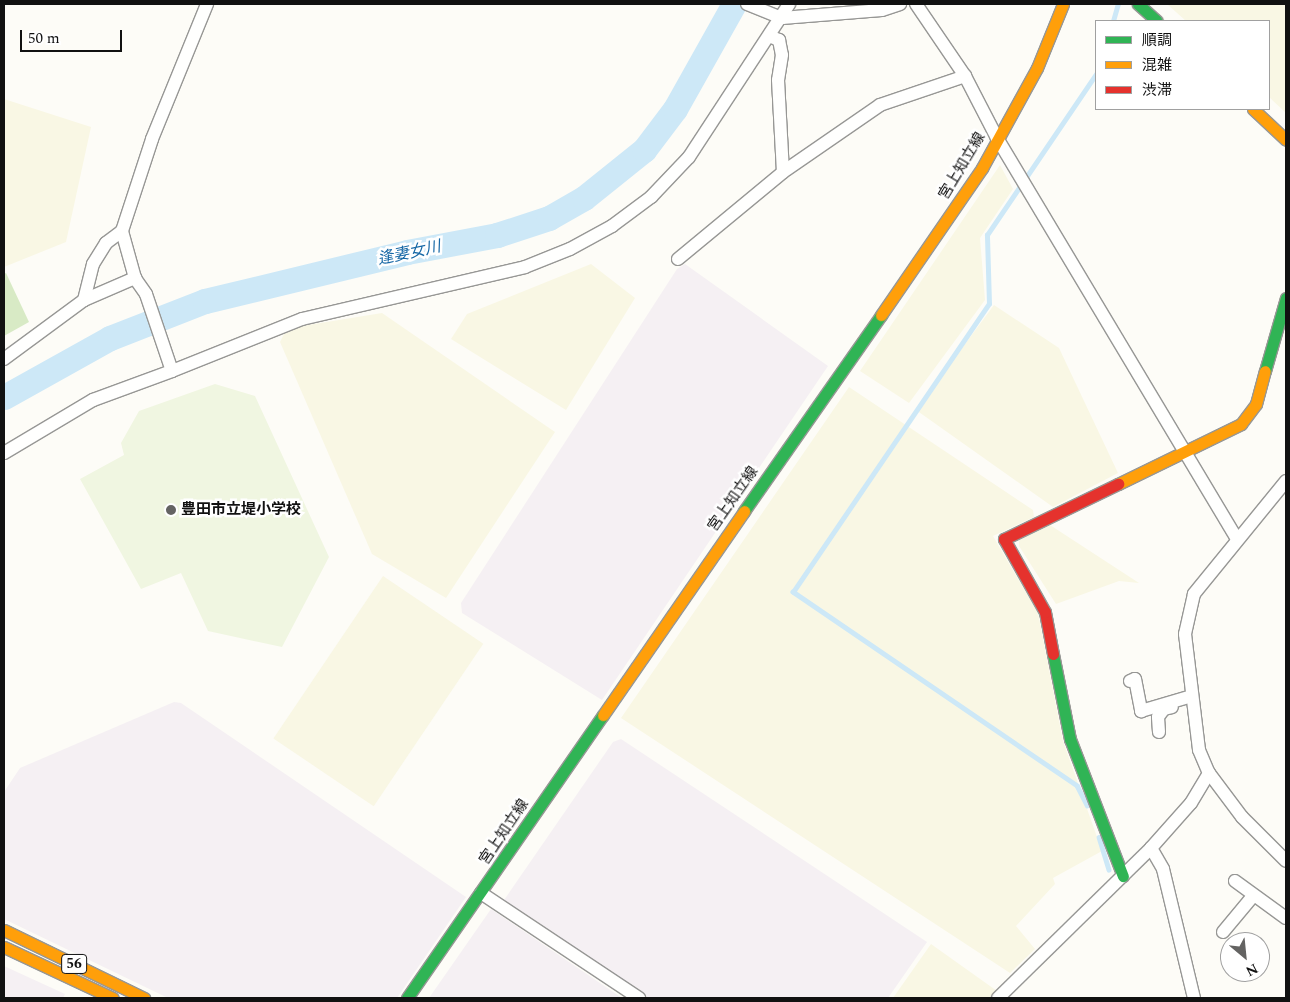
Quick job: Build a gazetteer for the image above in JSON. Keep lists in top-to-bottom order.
{
  "streets": {
    "main road": ["宮上知立線", "56"]
  },
  "water": ["逢妻女川"],
  "places": ["豊田市立堤小学校"],
  "legend": ["順調", "混雑", "渋滞"],
  "scale_bar": "50 m",
  "north": "bottom right"
}
